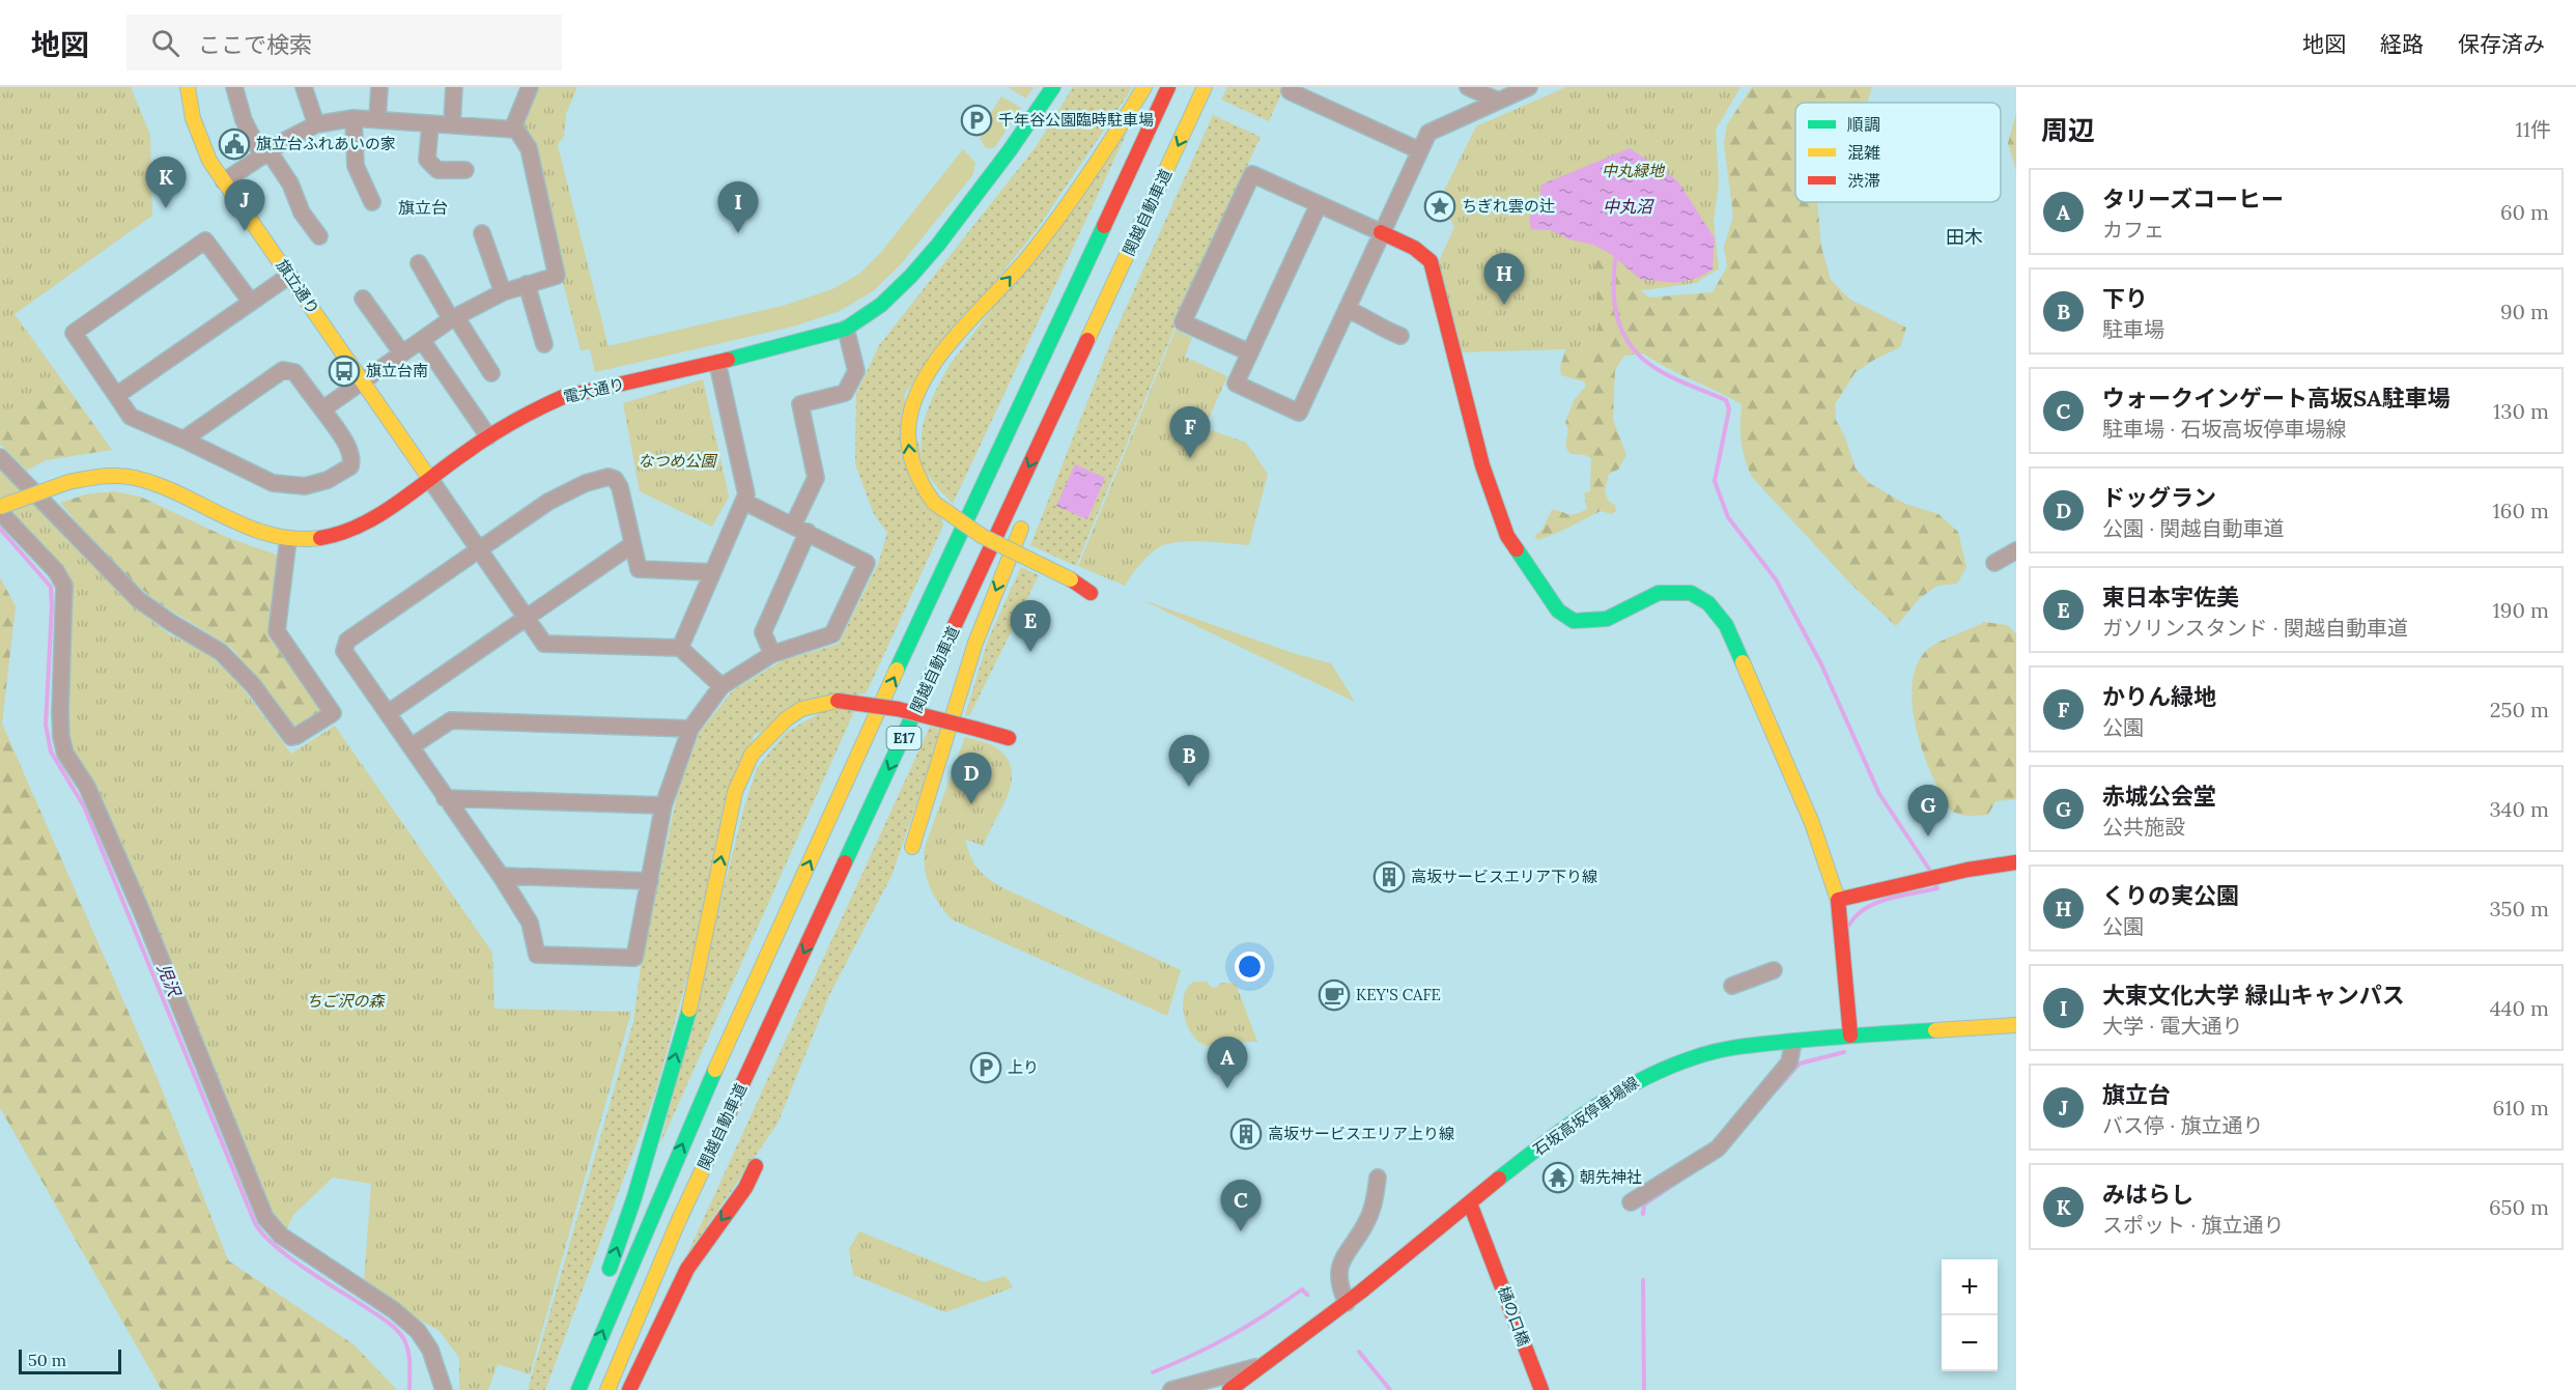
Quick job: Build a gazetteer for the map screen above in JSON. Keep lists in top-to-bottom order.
{
  "streets": {
    "main road": [
      "関越自動車道",
      "旗立通り",
      "電大通り",
      "E17",
      "石坂高坂停車場線",
      "樋の口橋"
    ]
  },
  "crossings": [
    ["旗立通り", "電大通り"],
    ["石坂高坂停車場線", "樋の口橋"]
  ],
  "districts": ["旗立台", "田木"],
  "water": ["中丸沼", "児沢"],
  "parks": ["中丸緑地", "なつめ公園", "ちご沢の森"],
  "places": {
    "parking": ["千年谷公園臨時駐車場", "上り"],
    "public building": ["旗立台ふれあいの家"],
    "place": ["ちぎれ雲の辻"],
    "bus stop": ["旗立台南"],
    "building": ["高坂サービスエリア下り線", "高坂サービスエリア上り線"],
    "cafe": ["KEY'S CAFE"],
    "temple": ["朝先神社"]
  },
  "legend": ["順調", "混雑", "渋滞"],
  "scale_bar": "50 m",
  "page": {
    "header": "地図",
    "search": "ここで検索",
    "nav": ["地図", "経路", "保存済み"],
    "heading": ["周辺", "11件"],
    "pins": [
      "K",
      "J",
      "I",
      "H",
      "F",
      "E",
      "B",
      "D",
      "G",
      "A",
      "C"
    ],
    "list": [
      {
        "mark": "A",
        "name": "タリーズコーヒー",
        "note": "カフェ",
        "value": "60 m"
      },
      {
        "mark": "B",
        "name": "下り",
        "note": "駐車場",
        "value": "90 m"
      },
      {
        "mark": "C",
        "name": "ウォークインゲート高坂SA駐車場",
        "note": "駐車場 · 石坂高坂停車場線",
        "value": "130 m"
      },
      {
        "mark": "D",
        "name": "ドッグラン",
        "note": "公園 · 関越自動車道",
        "value": "160 m"
      },
      {
        "mark": "E",
        "name": "東日本宇佐美",
        "note": "ガソリンスタンド · 関越自動車道",
        "value": "190 m"
      },
      {
        "mark": "F",
        "name": "かりん緑地",
        "note": "公園",
        "value": "250 m"
      },
      {
        "mark": "G",
        "name": "赤城公会堂",
        "note": "公共施設",
        "value": "340 m"
      },
      {
        "mark": "H",
        "name": "くりの実公園",
        "note": "公園",
        "value": "350 m"
      },
      {
        "mark": "I",
        "name": "大東文化大学 緑山キャンパス",
        "note": "大学 · 電大通り",
        "value": "440 m"
      },
      {
        "mark": "J",
        "name": "旗立台",
        "note": "バス停 · 旗立通り",
        "value": "610 m"
      },
      {
        "mark": "K",
        "name": "みはらし",
        "note": "スポット · 旗立通り",
        "value": "650 m"
      }
    ],
    "map_buttons": ["+", "−"],
    "scale": "50 m"
  }
}
